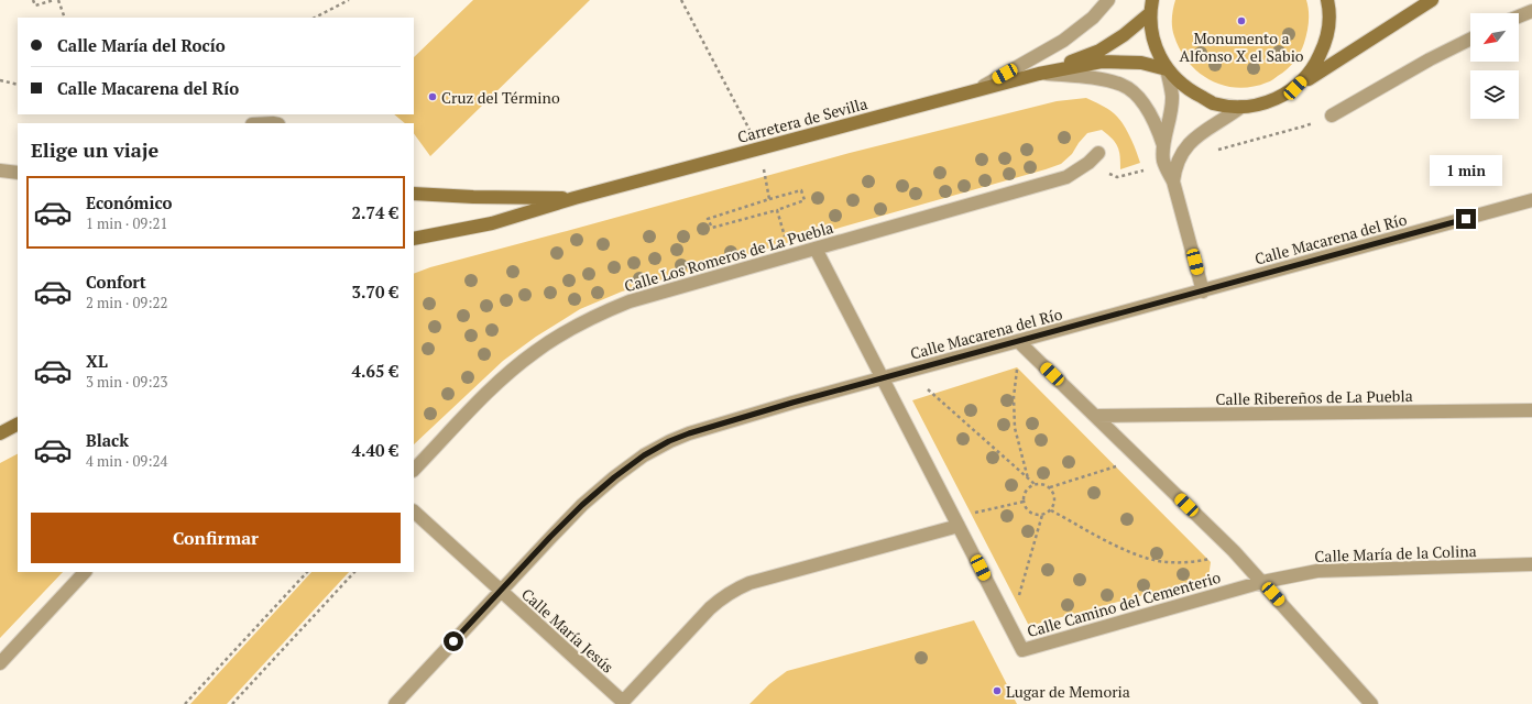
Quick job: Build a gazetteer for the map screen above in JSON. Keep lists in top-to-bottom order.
{
  "streets": {
    "main road": ["Carretera de Sevilla"],
    "street": [
      "Calle Macarena del Río",
      "Calle Los Romeros de La Puebla",
      "Calle Ribereños de La Puebla",
      "Calle María de la Colina",
      "Calle Camino del Cementerio",
      "Calle María Jesús"
    ]
  },
  "crossings": [
    ["Calle Macarena del Río", "Calle Camino del Cementerio"],
    ["Calle Macarena del Río", "Calle María Jesús"],
    ["Calle Los Romeros de La Puebla", "Calle Camino del Cementerio"],
    ["Calle María de la Colina", "Calle Camino del Cementerio"]
  ],
  "places": ["Monumento a Alfonso X el Sabio", "Cruz del Término", "Lugar de Memoria"],
  "north": "bottom left",
  "page": {
    "banner": ["Calle María del Rocío", "Calle Macarena del Río"],
    "heading": "Elige un viaje",
    "bubble": "1 min",
    "list": [
      {
        "name": "Económico",
        "note": "1 min · 09:21",
        "value": "2.74 €"
      },
      {
        "name": "Confort",
        "note": "2 min · 09:22",
        "value": "3.70 €"
      },
      {
        "name": "XL",
        "note": "3 min · 09:23",
        "value": "4.65 €"
      },
      {
        "name": "Black",
        "note": "4 min · 09:24",
        "value": "4.40 €"
      }
    ],
    "buttons": "Confirmar"
  }
}
